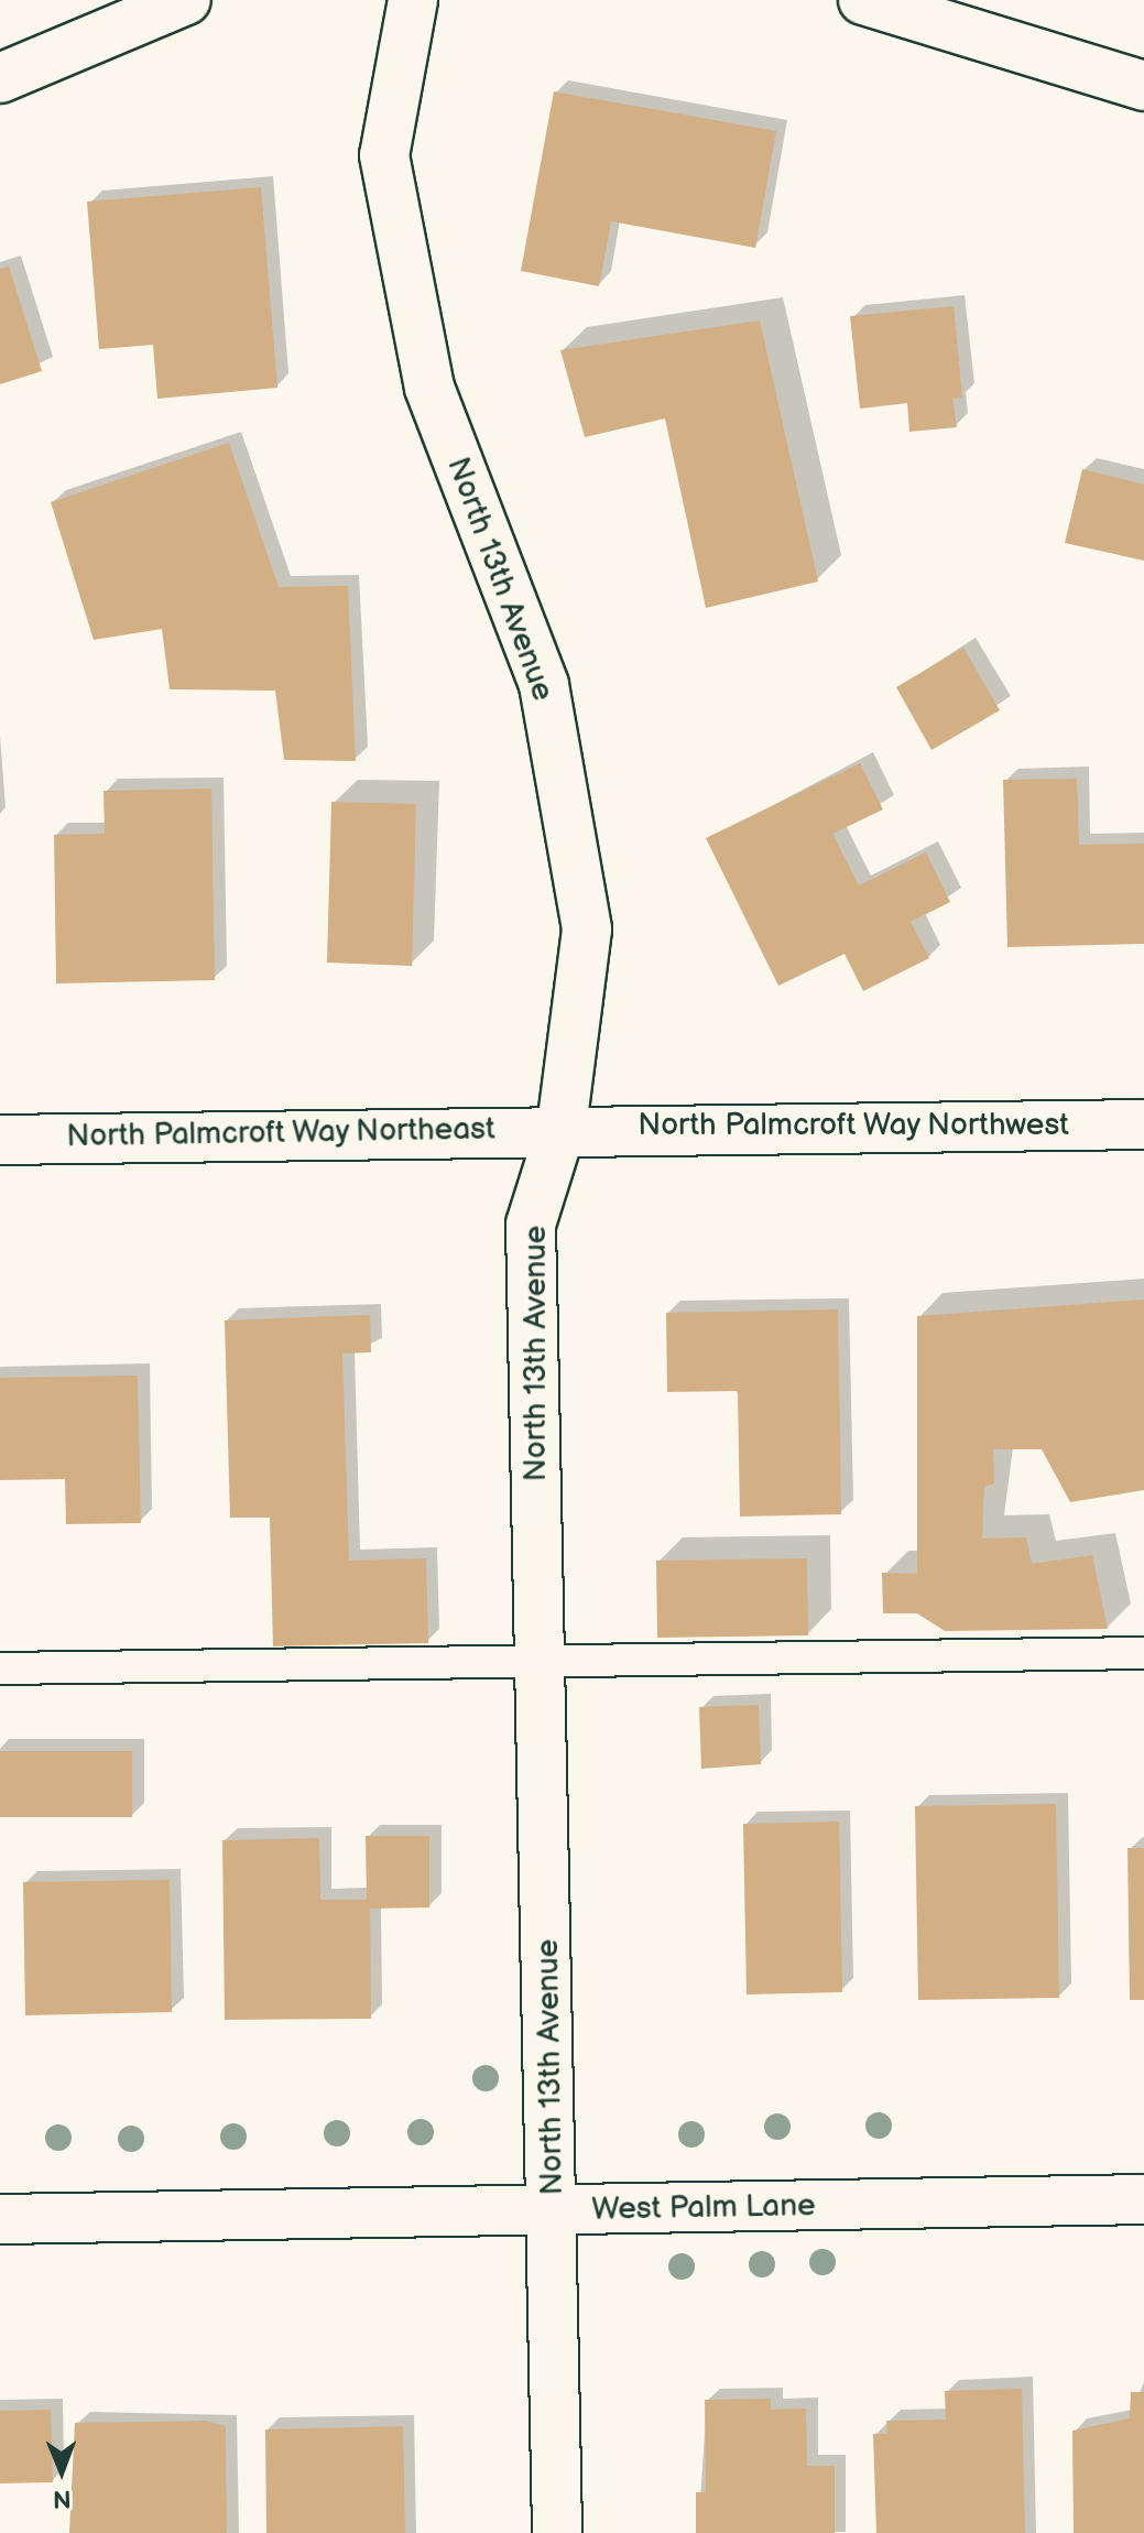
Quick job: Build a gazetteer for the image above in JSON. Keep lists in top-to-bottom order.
{
  "streets": {
    "street": [
      "North 13th Avenue",
      "North Palmcroft Way Northwest",
      "North Palmcroft Way Northeast",
      "West Palm Lane"
    ]
  },
  "crossings": [
    ["North 13th Avenue", "North Palmcroft Way Northwest"],
    ["North 13th Avenue", "North Palmcroft Way Northeast"],
    ["North 13th Avenue", "West Palm Lane"],
    ["North Palmcroft Way Northwest", "North Palmcroft Way Northeast"]
  ],
  "north": "bottom"
}
